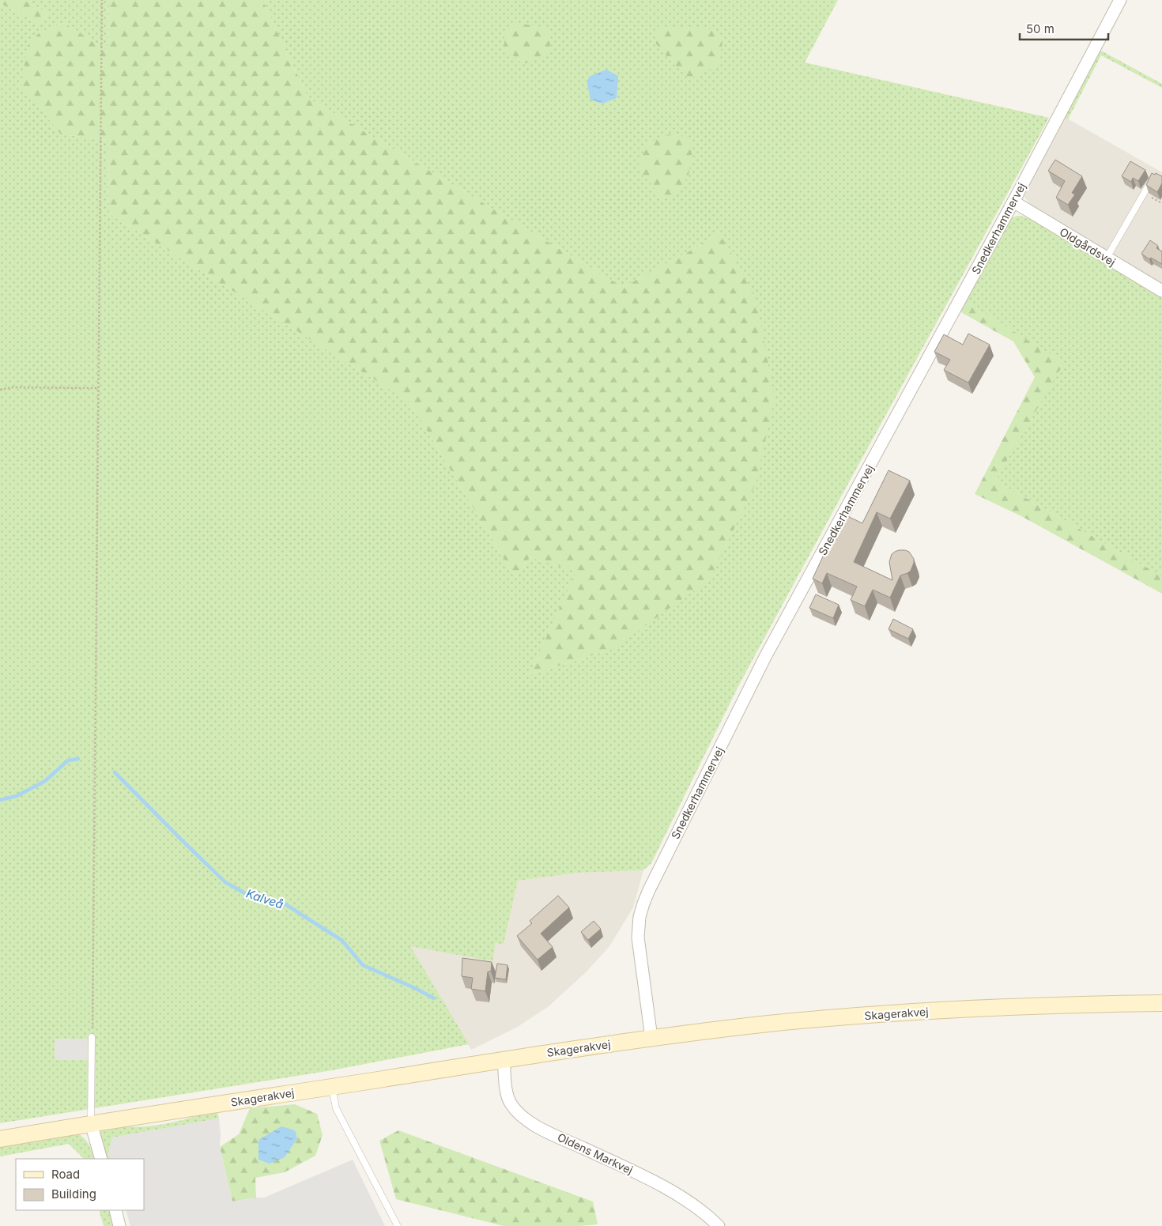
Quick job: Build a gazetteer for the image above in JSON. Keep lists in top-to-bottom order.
{
  "streets": {
    "street": [
      "Snedkerhammervej",
      "Oldgårdsvej",
      "Skagerakvej",
      "Oldens Markvej"
    ]
  },
  "crossings": [
    ["Snedkerhammervej", "Oldgårdsvej"],
    ["Snedkerhammervej", "Skagerakvej"],
    ["Skagerakvej", "Oldens Markvej"]
  ],
  "water": ["Kalveå"],
  "legend": ["Road", "Building"],
  "scale_bar": "50 m"
}
